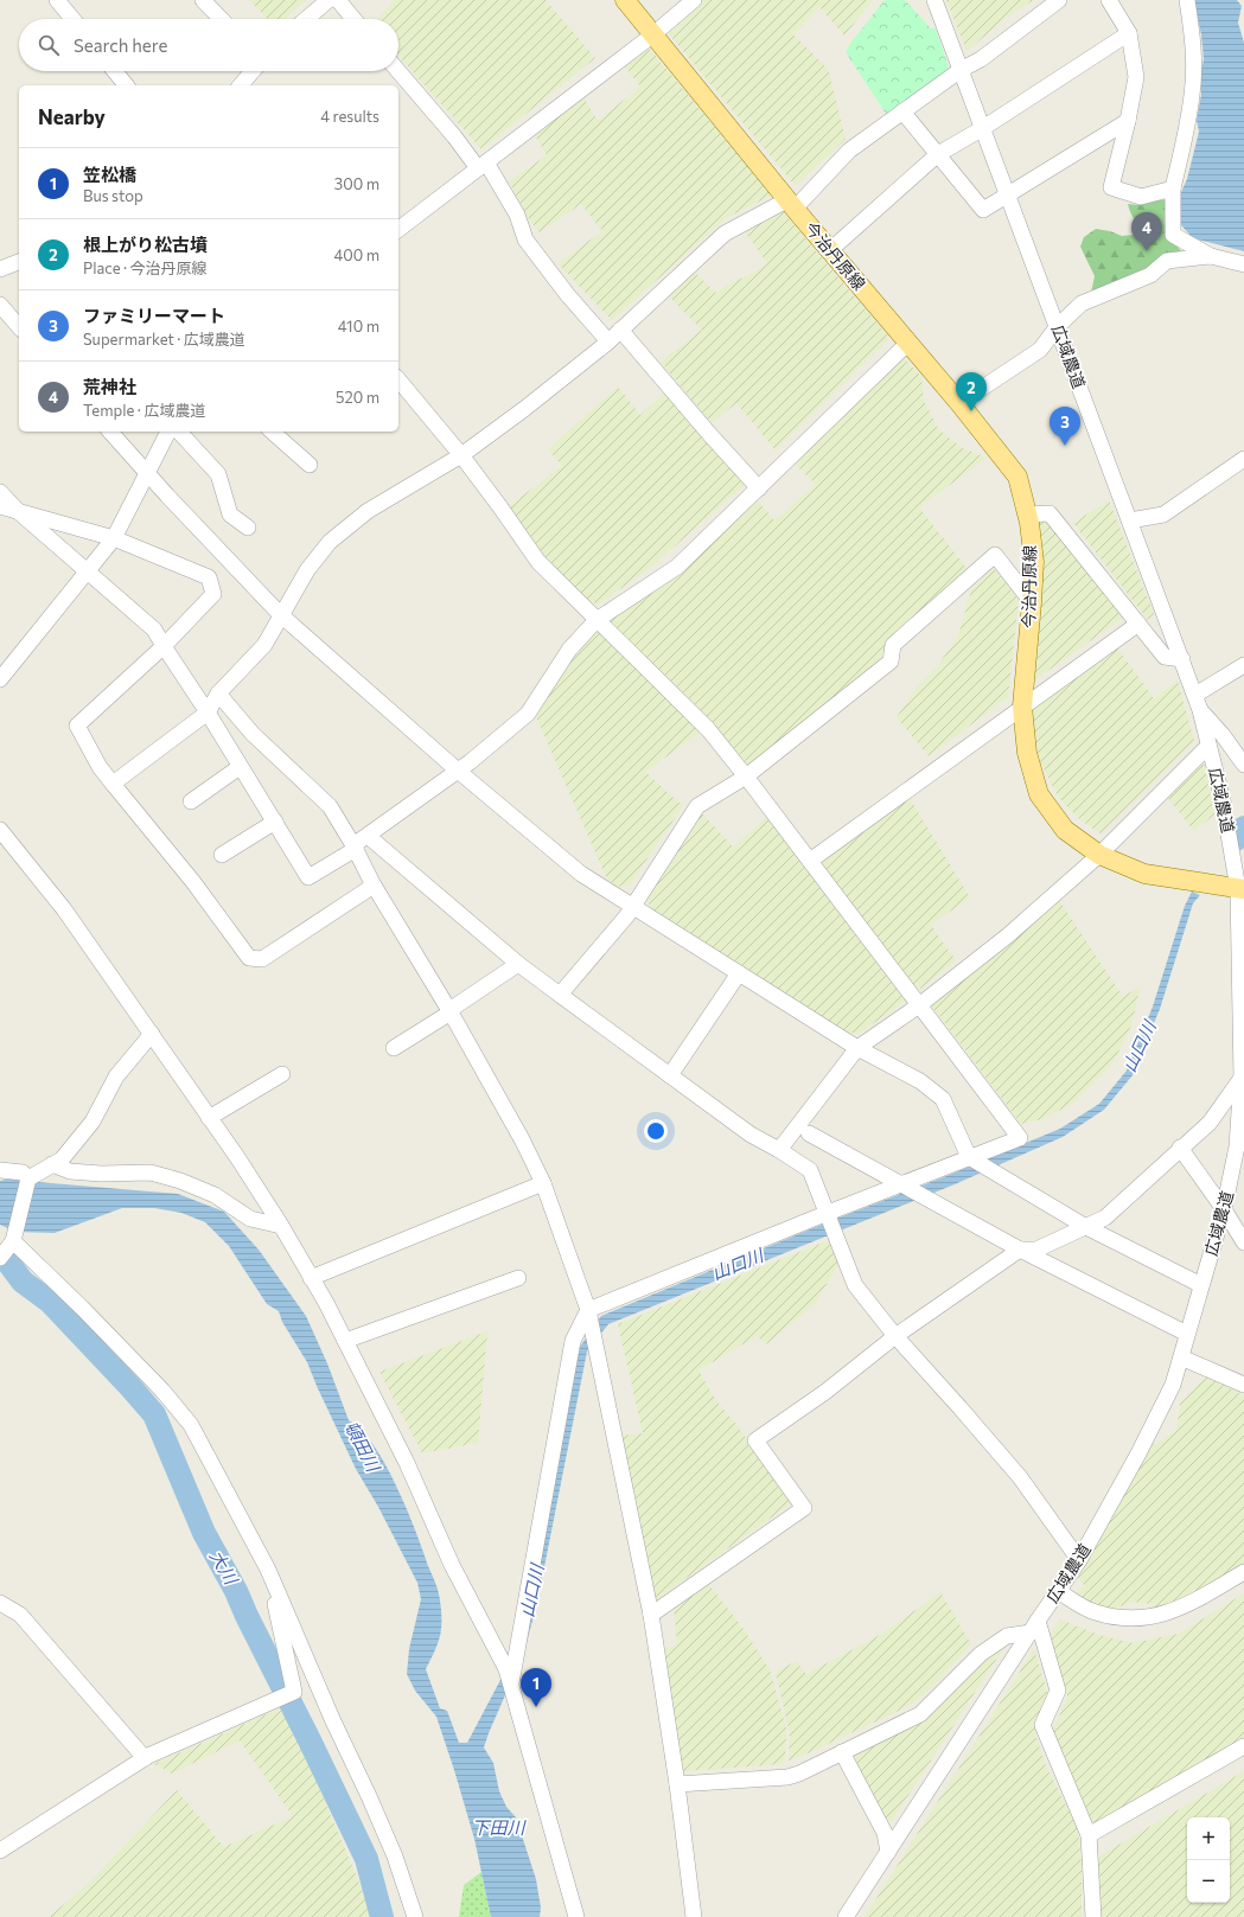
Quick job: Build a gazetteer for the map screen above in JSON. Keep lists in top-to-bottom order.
{
  "streets": {
    "main road": ["今治丹原線"],
    "street": ["広域農道"]
  },
  "crossings": [
    ["今治丹原線", "広域農道"]
  ],
  "water": [
    "山口川",
    "頓田川",
    "大川",
    "下田川"
  ],
  "page": {
    "search": "Search here",
    "heading": ["Nearby", "4 results"],
    "list": [
      {
        "mark": "1",
        "name": "笠松橋",
        "note": "Bus stop",
        "value": "300 m"
      },
      {
        "mark": "2",
        "name": "根上がり松古墳",
        "note": "Place · 今治丹原線",
        "value": "400 m"
      },
      {
        "mark": "3",
        "name": "ファミリーマート",
        "note": "Supermarket · 広域農道",
        "value": "410 m"
      },
      {
        "mark": "4",
        "name": "荒神社",
        "note": "Temple · 広域農道",
        "value": "520 m"
      }
    ],
    "pins": [
      "4",
      "2",
      "3",
      "1"
    ],
    "map_buttons": ["+", "−"]
  }
}
